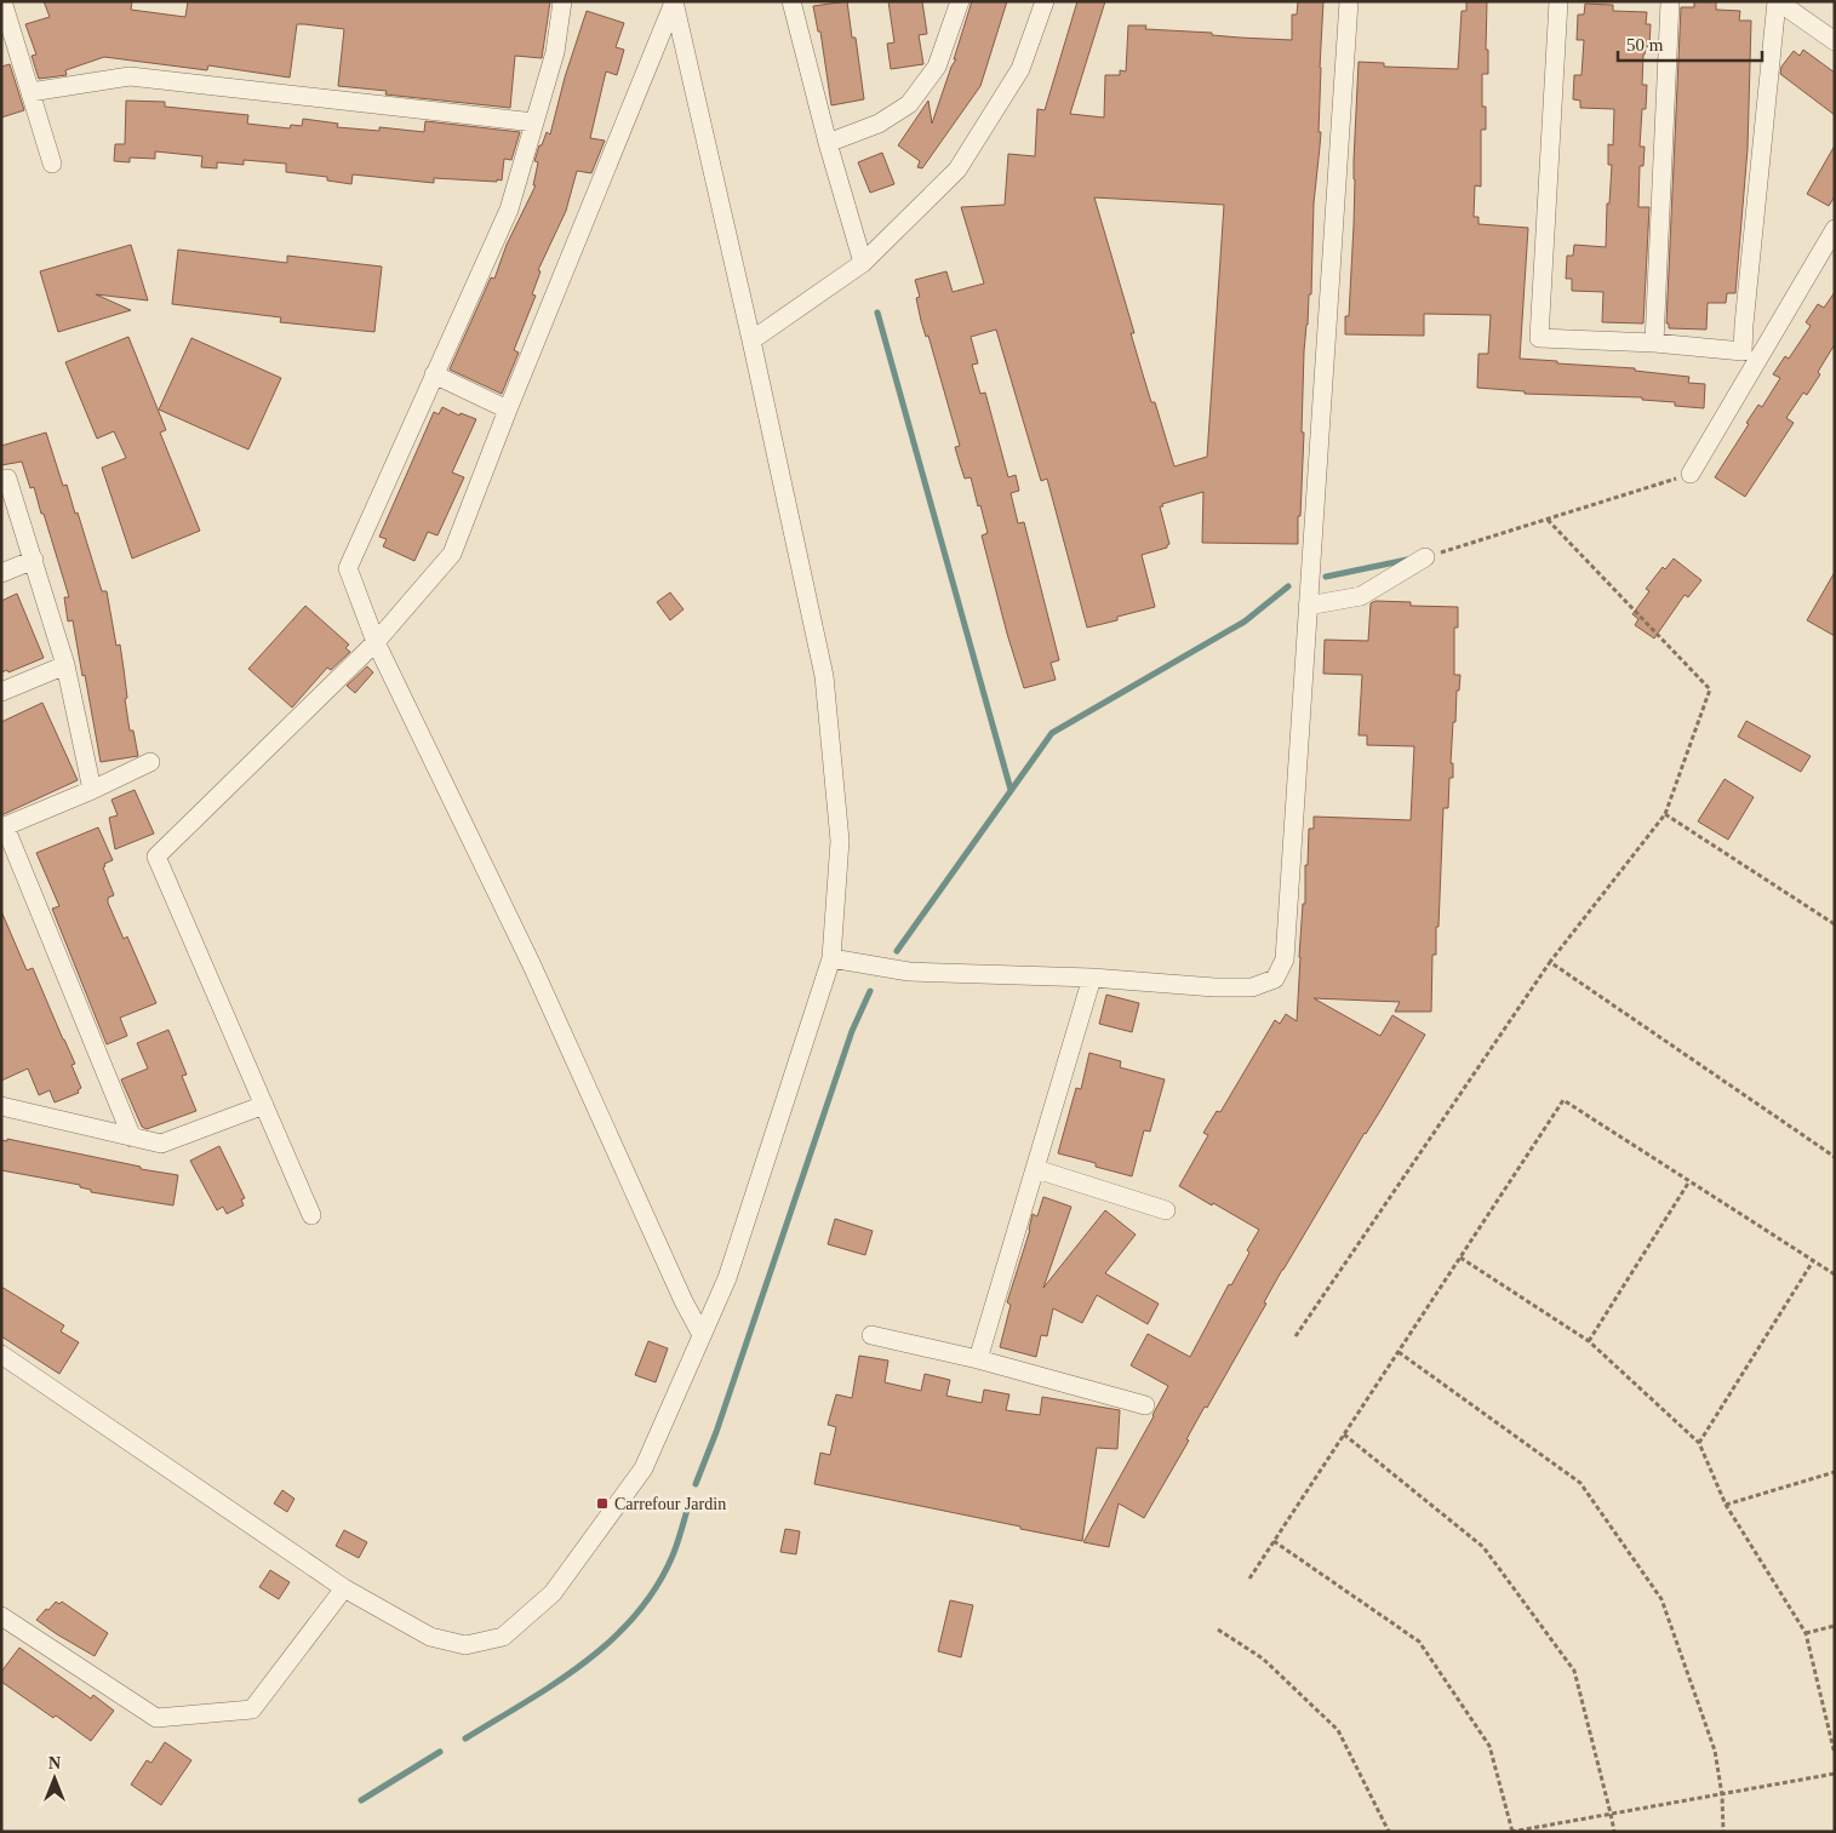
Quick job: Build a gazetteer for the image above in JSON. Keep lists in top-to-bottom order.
{
  "places": {
    "transit": ["Carrefour Jardin"]
  },
  "scale_bar": "50 m",
  "north": "top"
}
